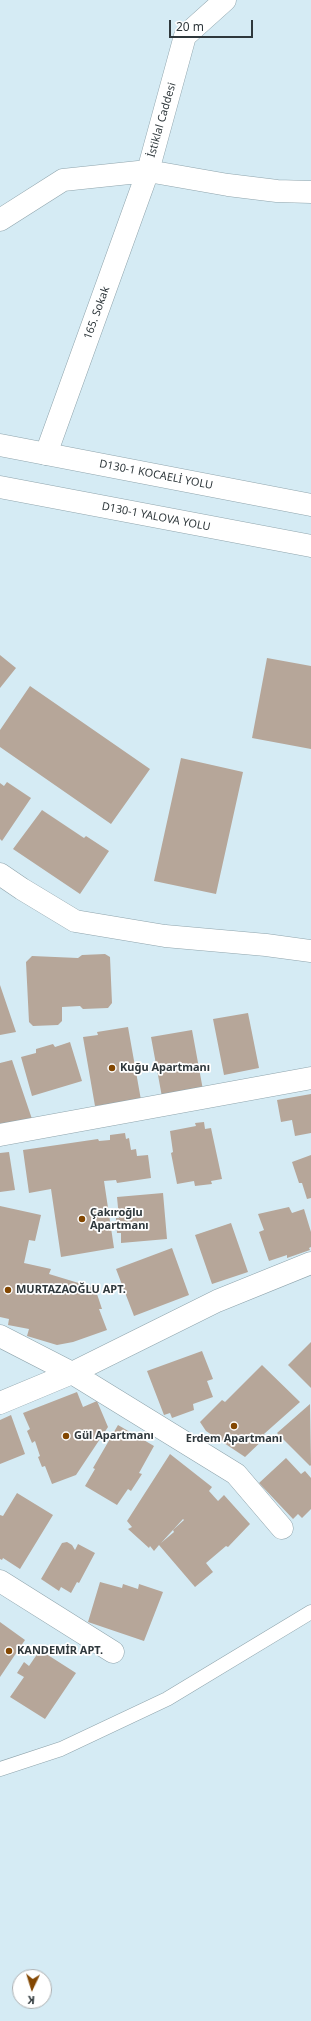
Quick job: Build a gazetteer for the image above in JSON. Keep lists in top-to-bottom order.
{
  "streets": {
    "main road": [
      "İstiklal Caddesi",
      "165. Sokak",
      "D130-1 KOCAELİ YOLU",
      "D130-1 YALOVA YOLU"
    ]
  },
  "crossings": [
    ["İstiklal Caddesi", "165. Sokak"],
    ["165. Sokak", "D130-1 KOCAELİ YOLU"]
  ],
  "places": [
    "Kuğu Apartmanı",
    "Çakıroğlu Apartmanı",
    "MURTAZAOĞLU APT.",
    "Erdem Apartmanı",
    "Gül Apartmanı",
    "KANDEMİR APT."
  ],
  "scale_bar": "20 m",
  "north": "bottom"
}
